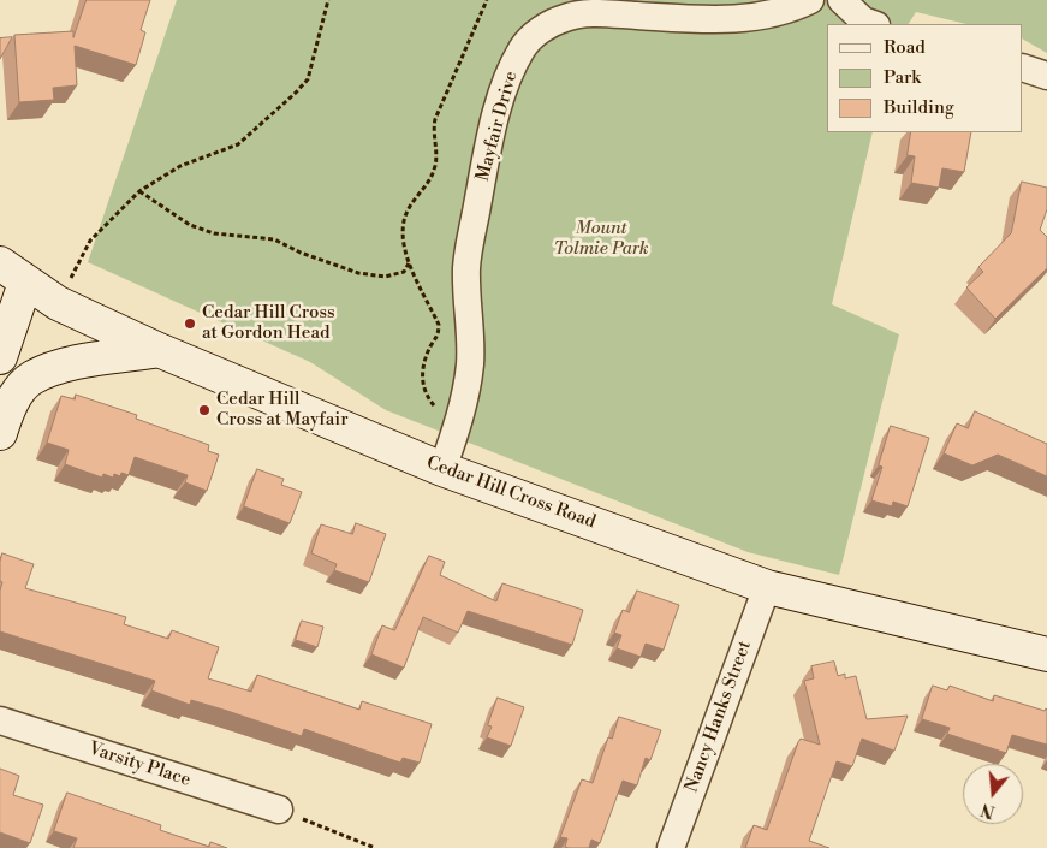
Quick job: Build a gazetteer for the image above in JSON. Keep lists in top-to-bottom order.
{
  "streets": {
    "main road": ["Cedar Hill Cross Road"],
    "street": ["Mayfair Drive", "Nancy Hanks Street", "Varsity Place"]
  },
  "crossings": [
    ["Mayfair Drive", "Cedar Hill Cross Road"],
    ["Cedar Hill Cross Road", "Nancy Hanks Street"]
  ],
  "parks": ["Mount Tolmie Park"],
  "places": ["Cedar Hill Cross at Gordon Head", "Cedar Hill Cross at Mayfair"],
  "legend": ["Road", "Park", "Building"],
  "north": "bottom"
}
